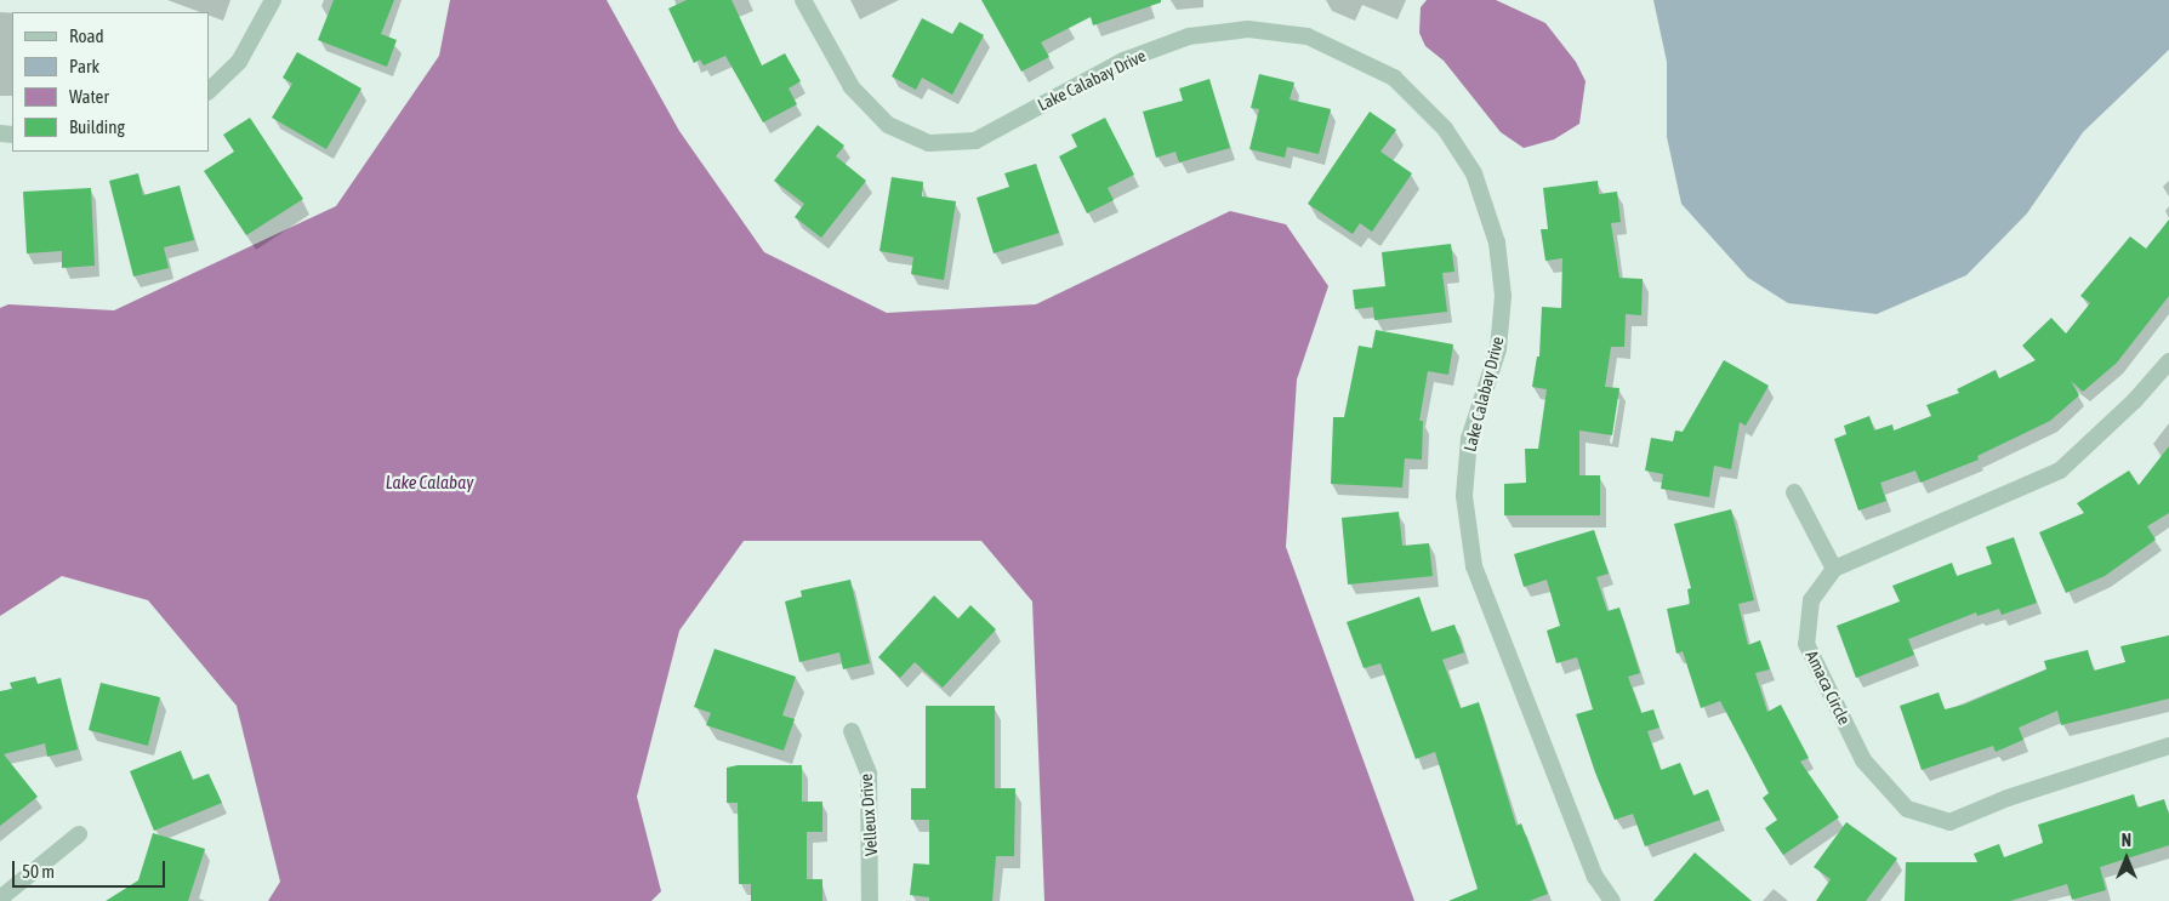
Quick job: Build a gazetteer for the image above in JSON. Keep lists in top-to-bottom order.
{
  "streets": {
    "street": ["Lake Calabay Drive", "Amaca Circle", "Velleux Drive"]
  },
  "water": ["Lake Calabay"],
  "legend": [
    "Road",
    "Park",
    "Water",
    "Building"
  ],
  "scale_bar": "50 m",
  "north": "top"
}
